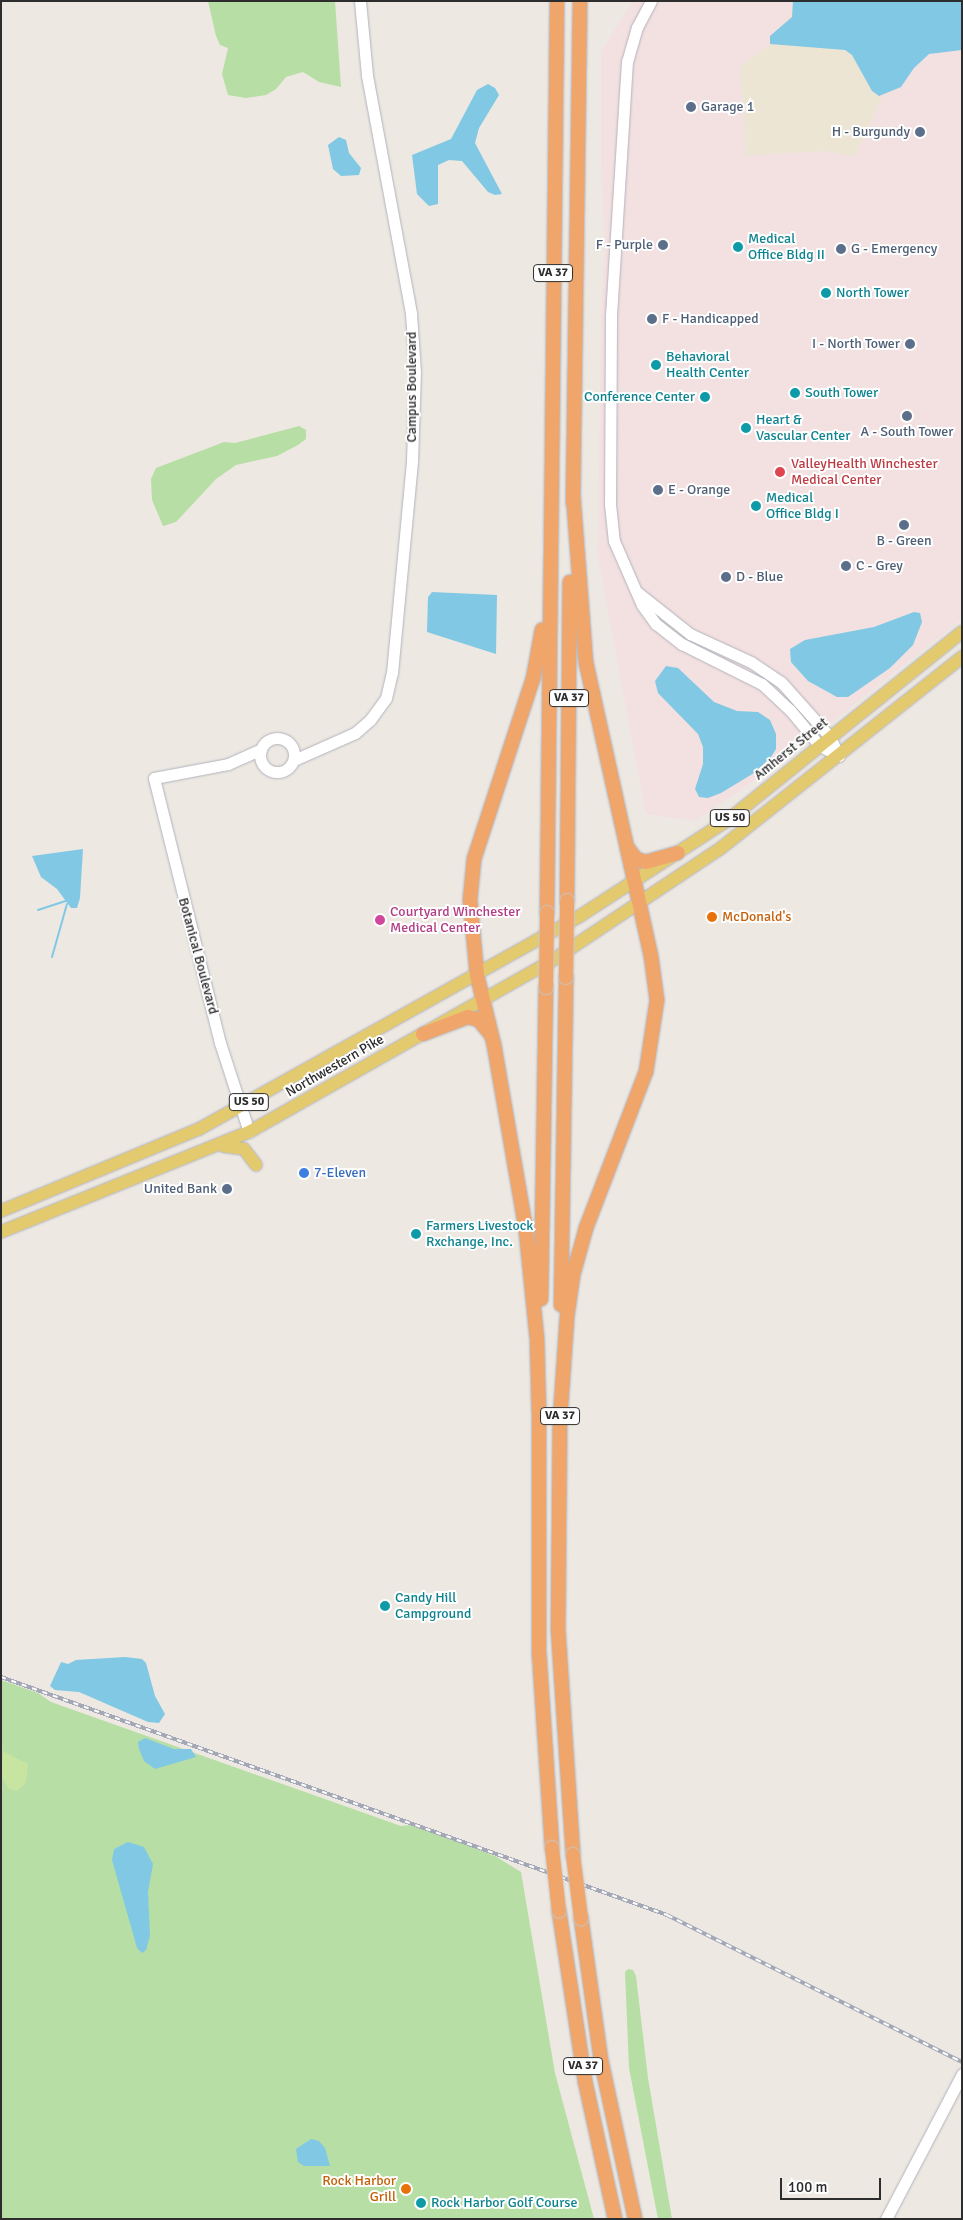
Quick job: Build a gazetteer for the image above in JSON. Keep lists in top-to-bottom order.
{
  "streets": {
    "highway": ["VA 37"],
    "main road": ["Amherst Street", "US 50", "Northwestern Pike"],
    "street": ["Campus Boulevard", "Botanical Boulevard"]
  },
  "crossings": [
    ["Campus Boulevard", "Botanical Boulevard"],
    ["Amherst Street", "Northwestern Pike"],
    ["US 50", "Northwestern Pike"],
    ["Botanical Boulevard", "Northwestern Pike"]
  ],
  "places": [
    "Garage 1",
    "H - Burgundy",
    "F - Purple",
    "Medical Office Bldg II",
    "G - Emergency",
    "North Tower",
    "F - Handicapped",
    "I - North Tower",
    "Behavioral Health Center",
    "South Tower",
    "Conference Center",
    "A - South Tower",
    "Heart & Vascular Center",
    "ValleyHealth Winchester Medical Center",
    "E - Orange",
    "Medical Office Bldg I",
    "B - Green",
    "C - Grey",
    "D - Blue",
    "McDonald's",
    "Courtyard Winchester Medical Center",
    "7-Eleven",
    "United Bank",
    "Farmers Livestock Rxchange, Inc.",
    "Candy Hill Campground",
    "Rock Harbor Grill",
    "Rock Harbor Golf Course"
  ],
  "scale_bar": "100 m"
}
